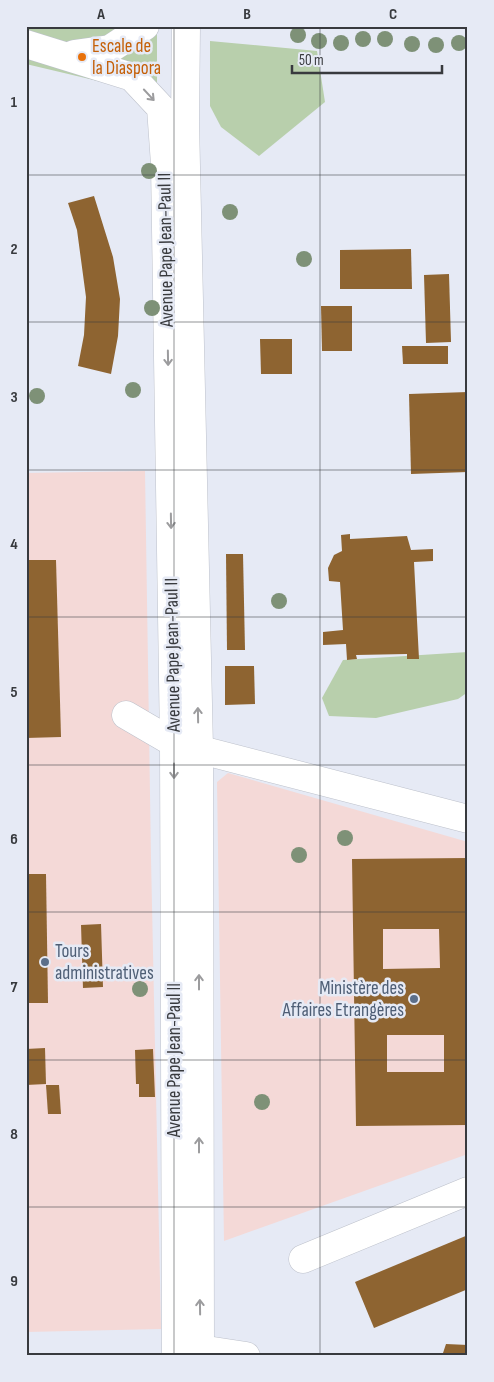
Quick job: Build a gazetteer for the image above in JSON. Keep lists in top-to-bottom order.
{
  "streets": {
    "main road": ["Avenue Pape Jean-Paul II"]
  },
  "places": ["Escale de la Diaspora", "Tours administratives", "Ministère des Affaires Etrangères"],
  "scale_bar": "50 m",
  "grid": {
    "columns": ["A", "B", "C"],
    "rows": [
      "1",
      "2",
      "3",
      "4",
      "5",
      "6",
      "7",
      "8",
      "9"
    ]
  }
}
